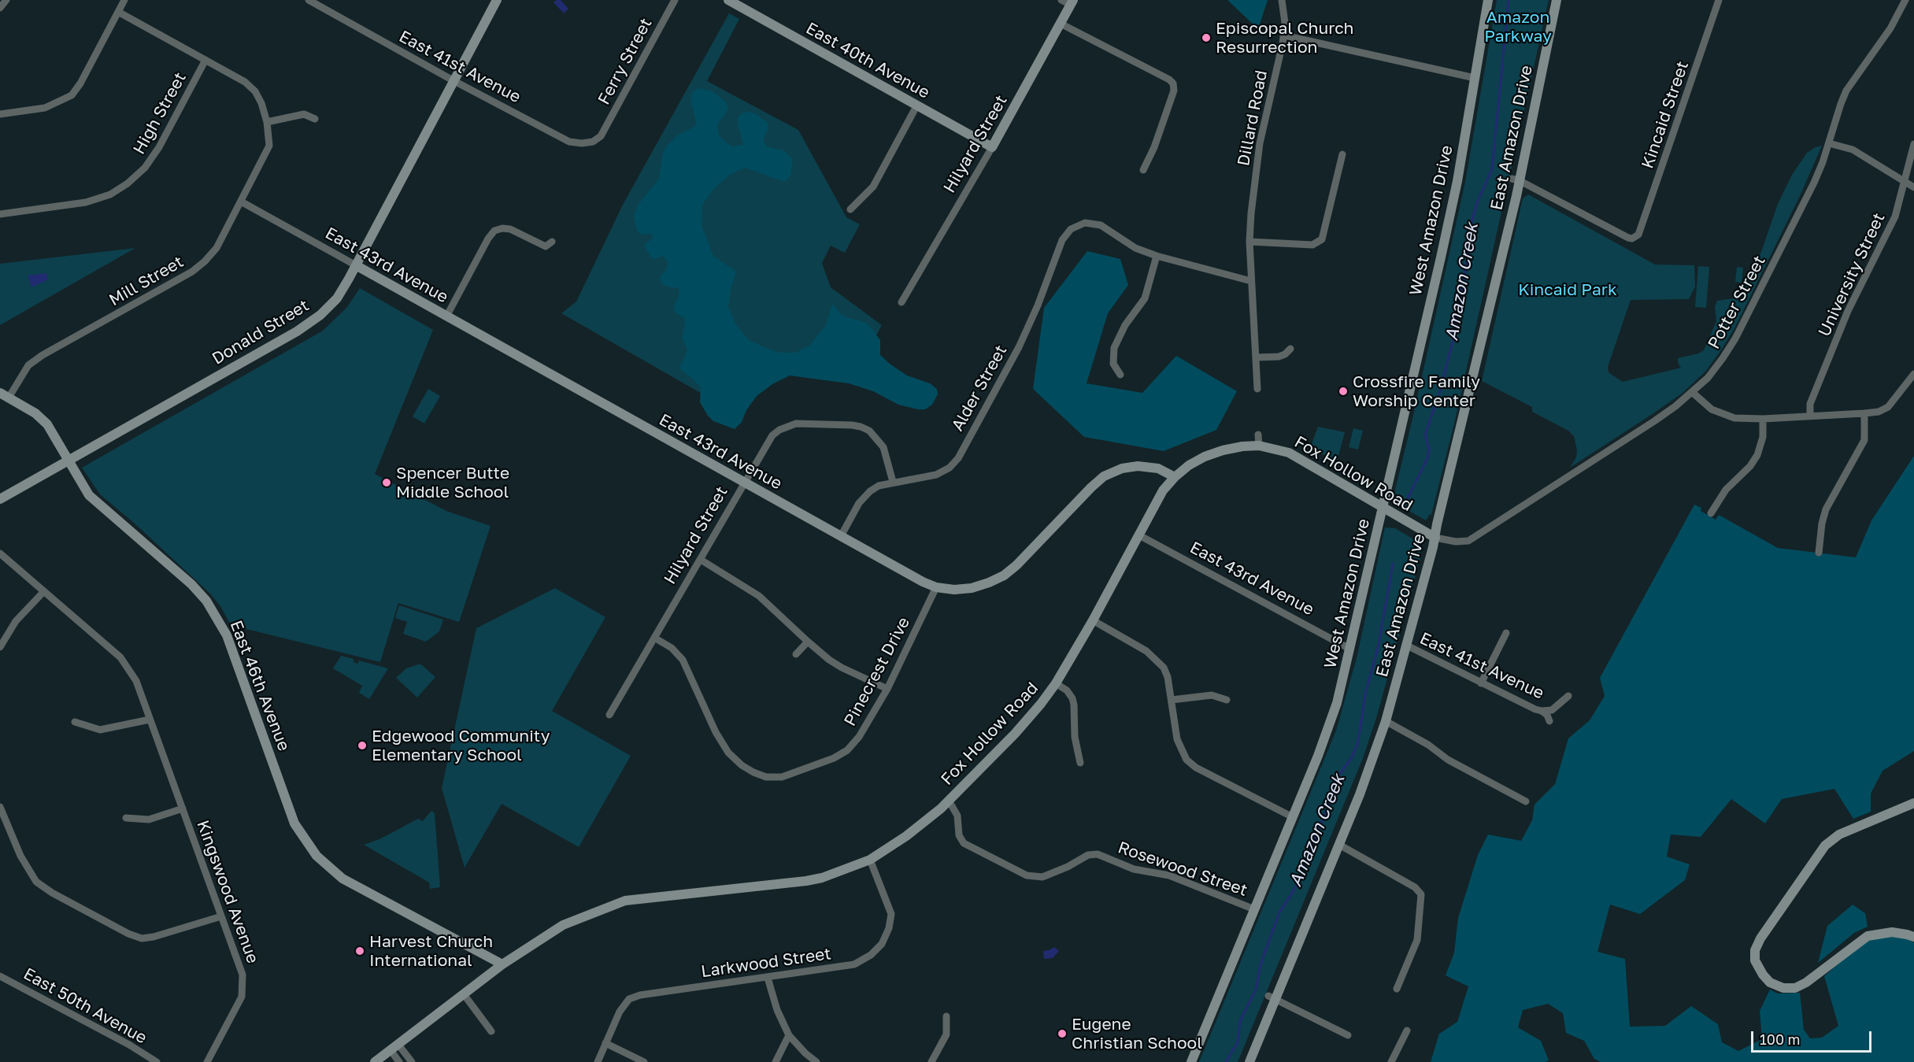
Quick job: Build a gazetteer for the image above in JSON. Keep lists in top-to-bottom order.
{
  "streets": {
    "street": [
      "East 40th Avenue",
      "Ferry Street",
      "East 41st Avenue",
      "High Street",
      "Kincaid Street",
      "Dillard Road",
      "East Amazon Drive",
      "Hilyard Street",
      "West Amazon Drive",
      "East 43rd Avenue",
      "University Street",
      "Mill Street",
      "Potter Street",
      "Donald Street",
      "Alder Street",
      "Fox Hollow Road",
      "Pinecrest Drive",
      "East 46th Avenue",
      "Rosewood Street",
      "Kingswood Avenue",
      "Larkwood Street",
      "East 50th Avenue"
    ]
  },
  "crossings": [
    ["East 40th Avenue", "Hilyard Street"],
    ["Ferry Street", "East 41st Avenue"],
    ["East 41st Avenue", "East Amazon Drive"],
    ["East 41st Avenue", "Donald Street"],
    ["Kincaid Street", "East Amazon Drive"],
    ["East Amazon Drive", "Potter Street"],
    ["East Amazon Drive", "Fox Hollow Road"],
    ["Hilyard Street", "East 43rd Avenue"],
    ["Hilyard Street", "Alder Street"],
    ["Hilyard Street", "Pinecrest Drive"],
    ["West Amazon Drive", "East 43rd Avenue"],
    ["West Amazon Drive", "Fox Hollow Road"],
    ["West Amazon Drive", "Rosewood Street"],
    ["East 43rd Avenue", "Mill Street"],
    ["East 43rd Avenue", "Donald Street"],
    ["East 43rd Avenue", "Alder Street"],
    ["East 43rd Avenue", "Fox Hollow Road"],
    ["East 43rd Avenue", "Pinecrest Drive"],
    ["Mill Street", "East 46th Avenue"],
    ["Potter Street", "Fox Hollow Road"],
    ["Donald Street", "East 46th Avenue"],
    ["Fox Hollow Road", "East 46th Avenue"],
    ["Fox Hollow Road", "Rosewood Street"],
    ["Fox Hollow Road", "Larkwood Street"]
  ],
  "water": ["Amazon Creek"],
  "parks": ["Amazon Parkway", "Kincaid Park"],
  "places": [
    "Episcopal Church Resurrection",
    "Crossfire Family Worship Center",
    "Spencer Butte Middle School",
    "Edgewood Community Elementary School",
    "Harvest Church International",
    "Eugene Christian School"
  ],
  "scale_bar": "100 m"
}
